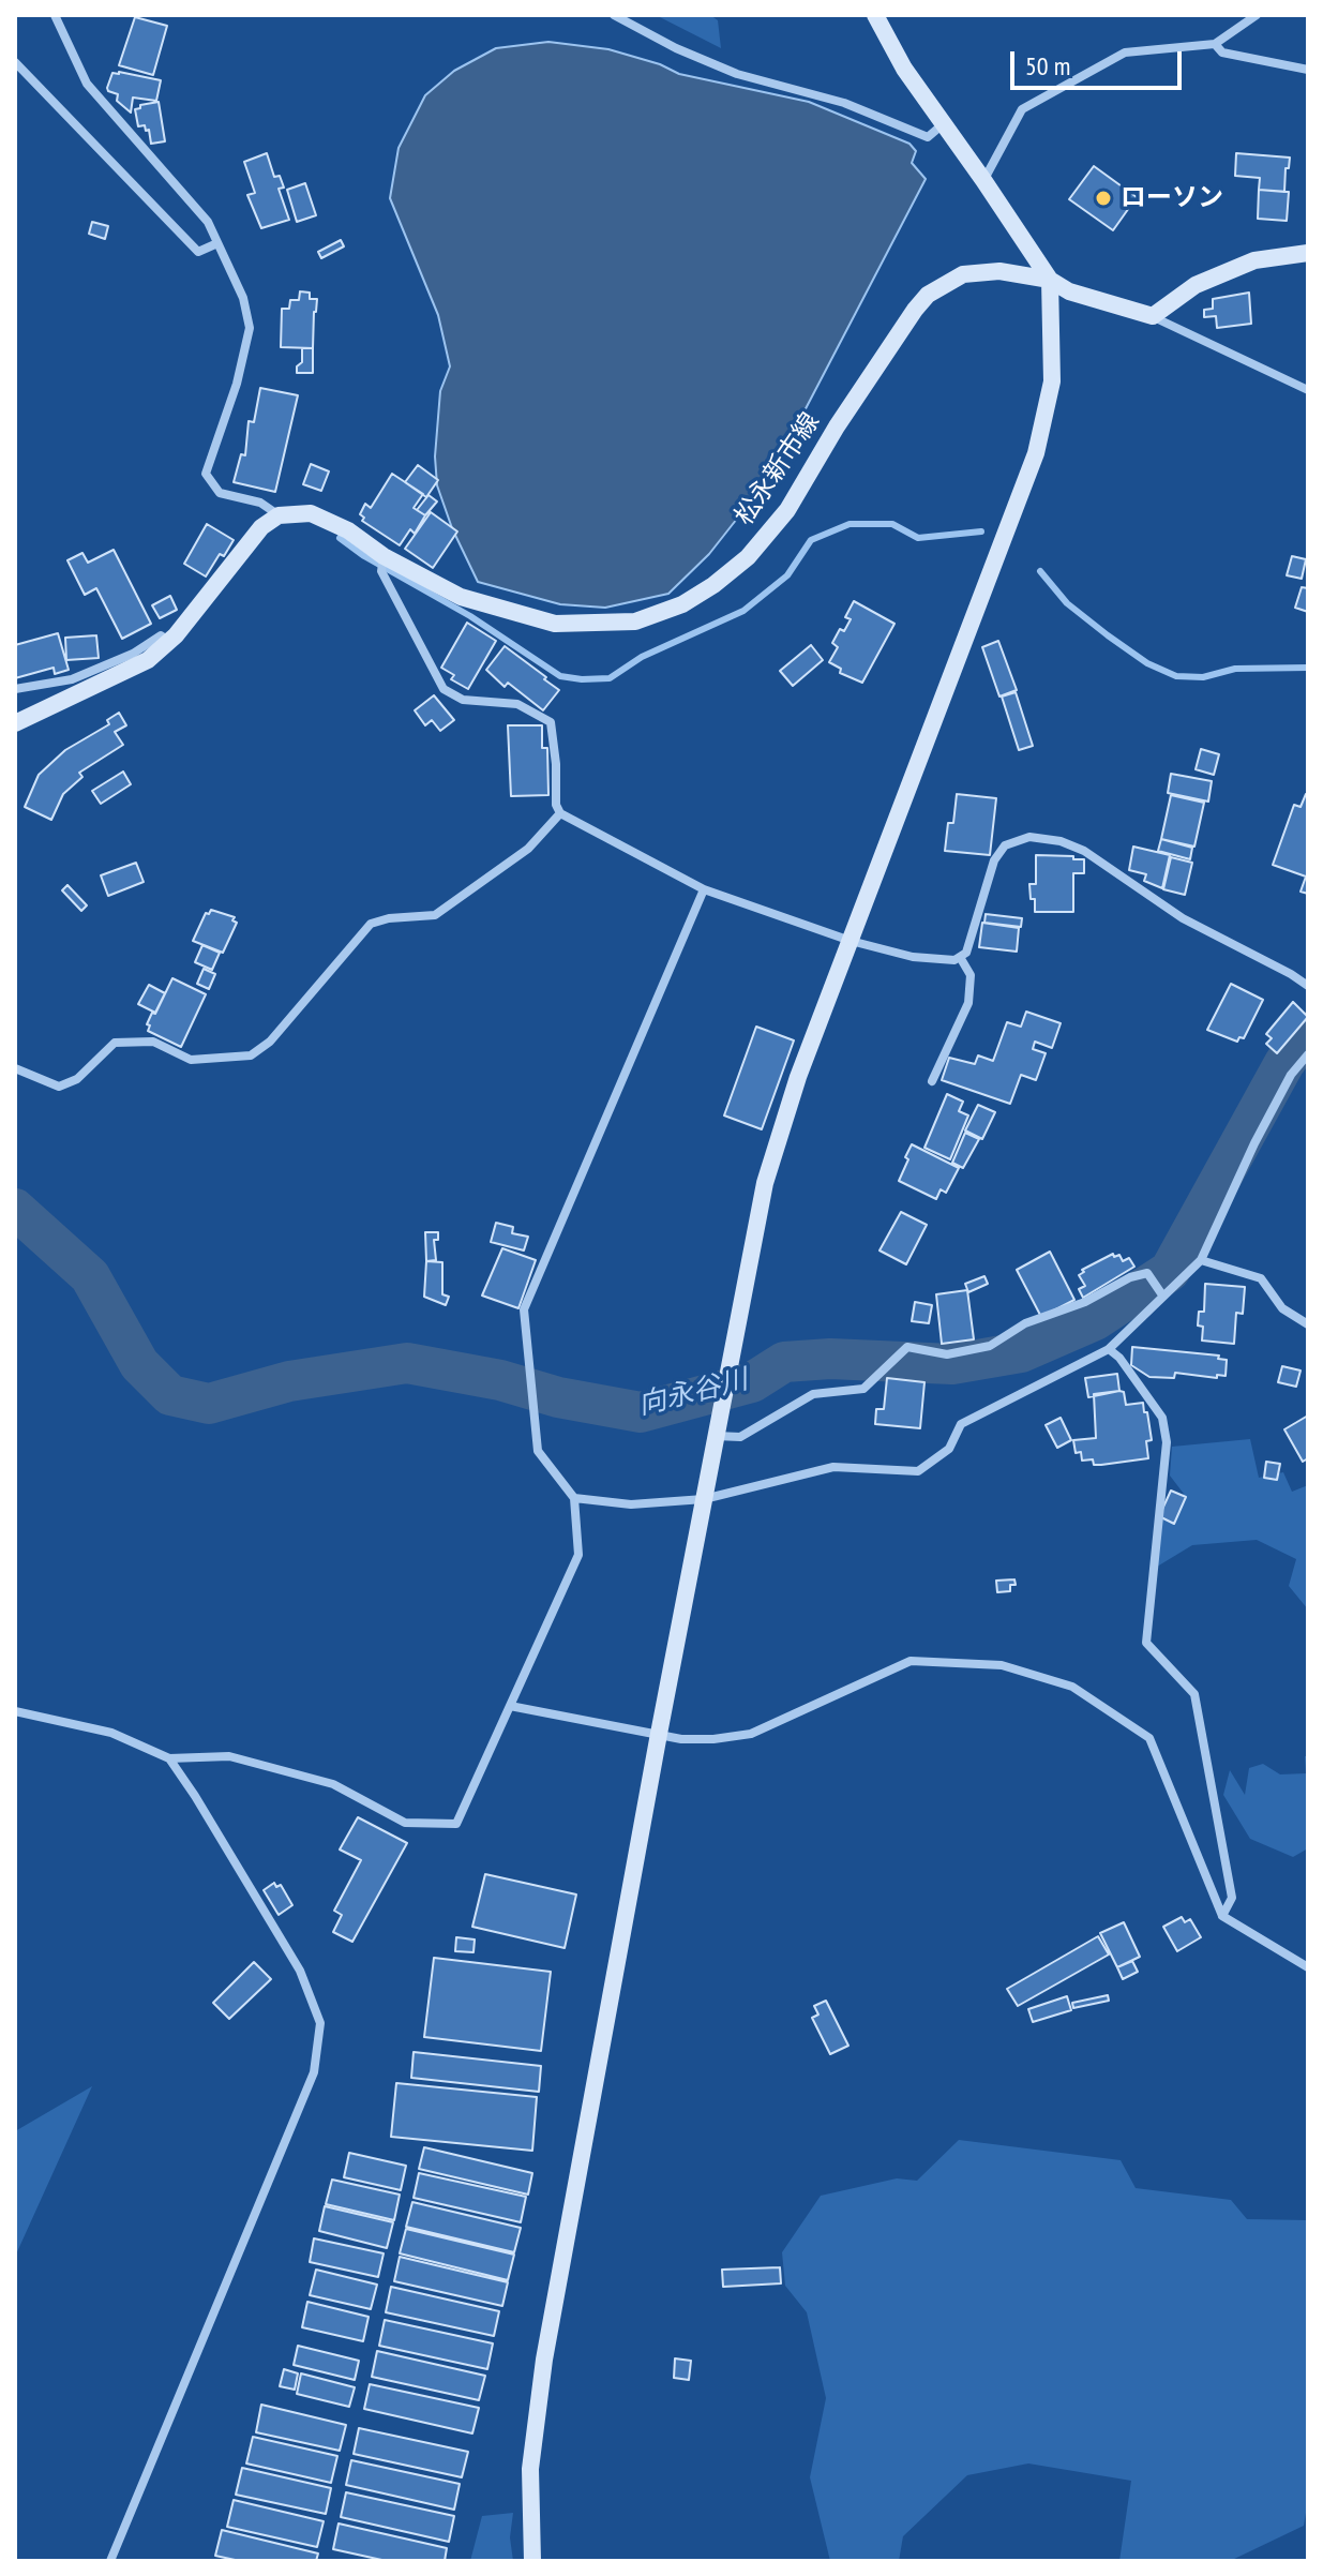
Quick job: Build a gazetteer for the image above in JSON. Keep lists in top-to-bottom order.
{
  "streets": {
    "street": ["松永新市線"]
  },
  "water": ["向永谷川"],
  "places": ["ローソン"],
  "scale_bar": "50 m"
}
